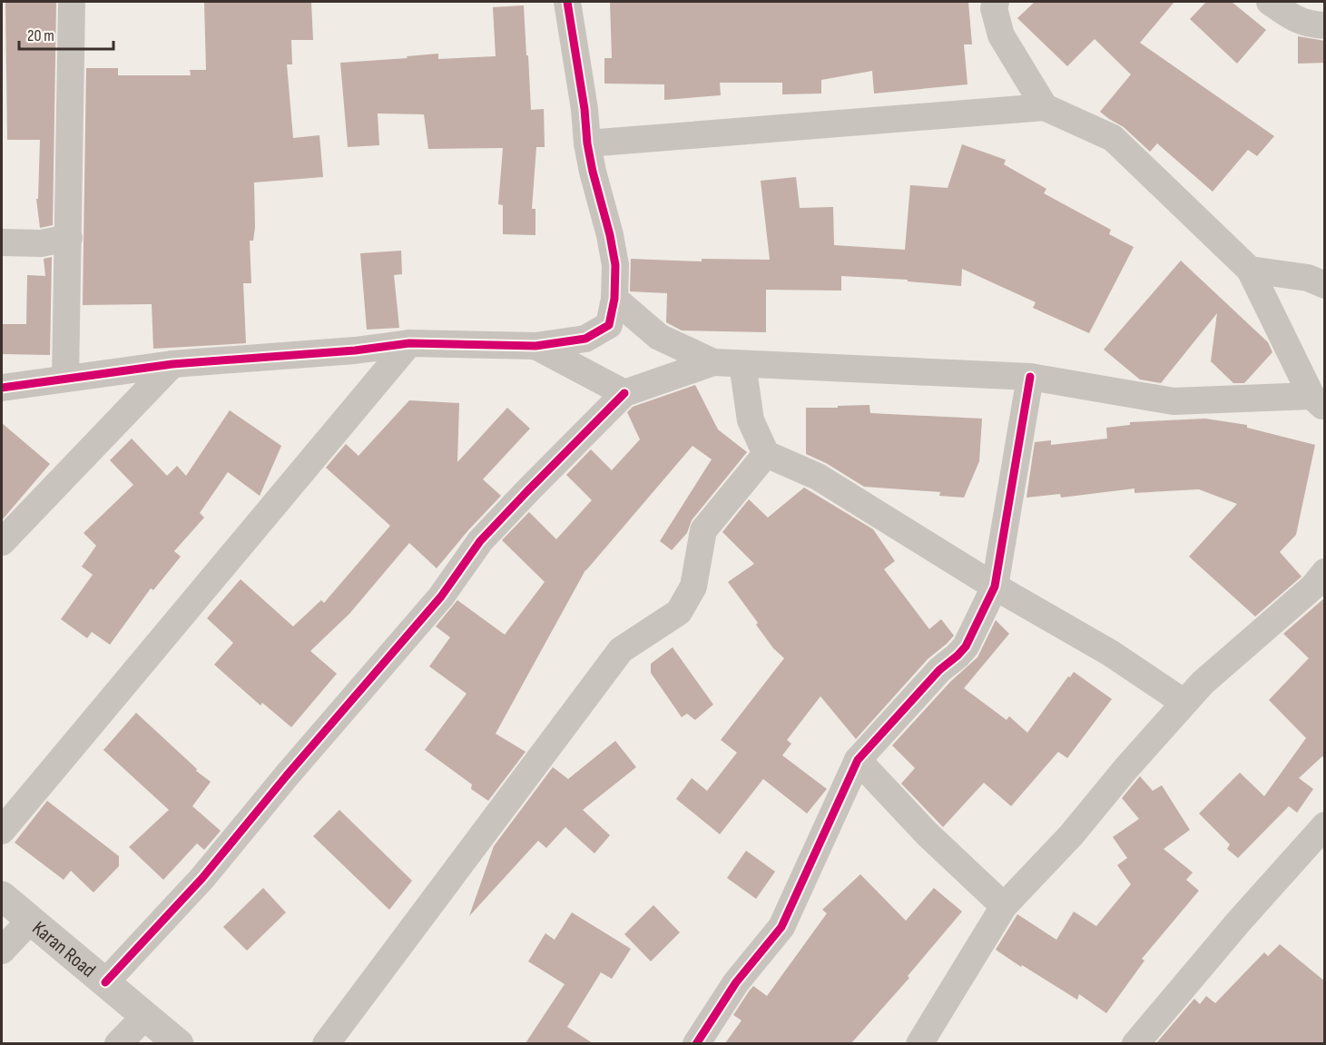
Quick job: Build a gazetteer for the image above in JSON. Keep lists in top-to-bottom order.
{
  "streets": {
    "street": ["Karan Road"]
  },
  "scale_bar": "20 m"
}
